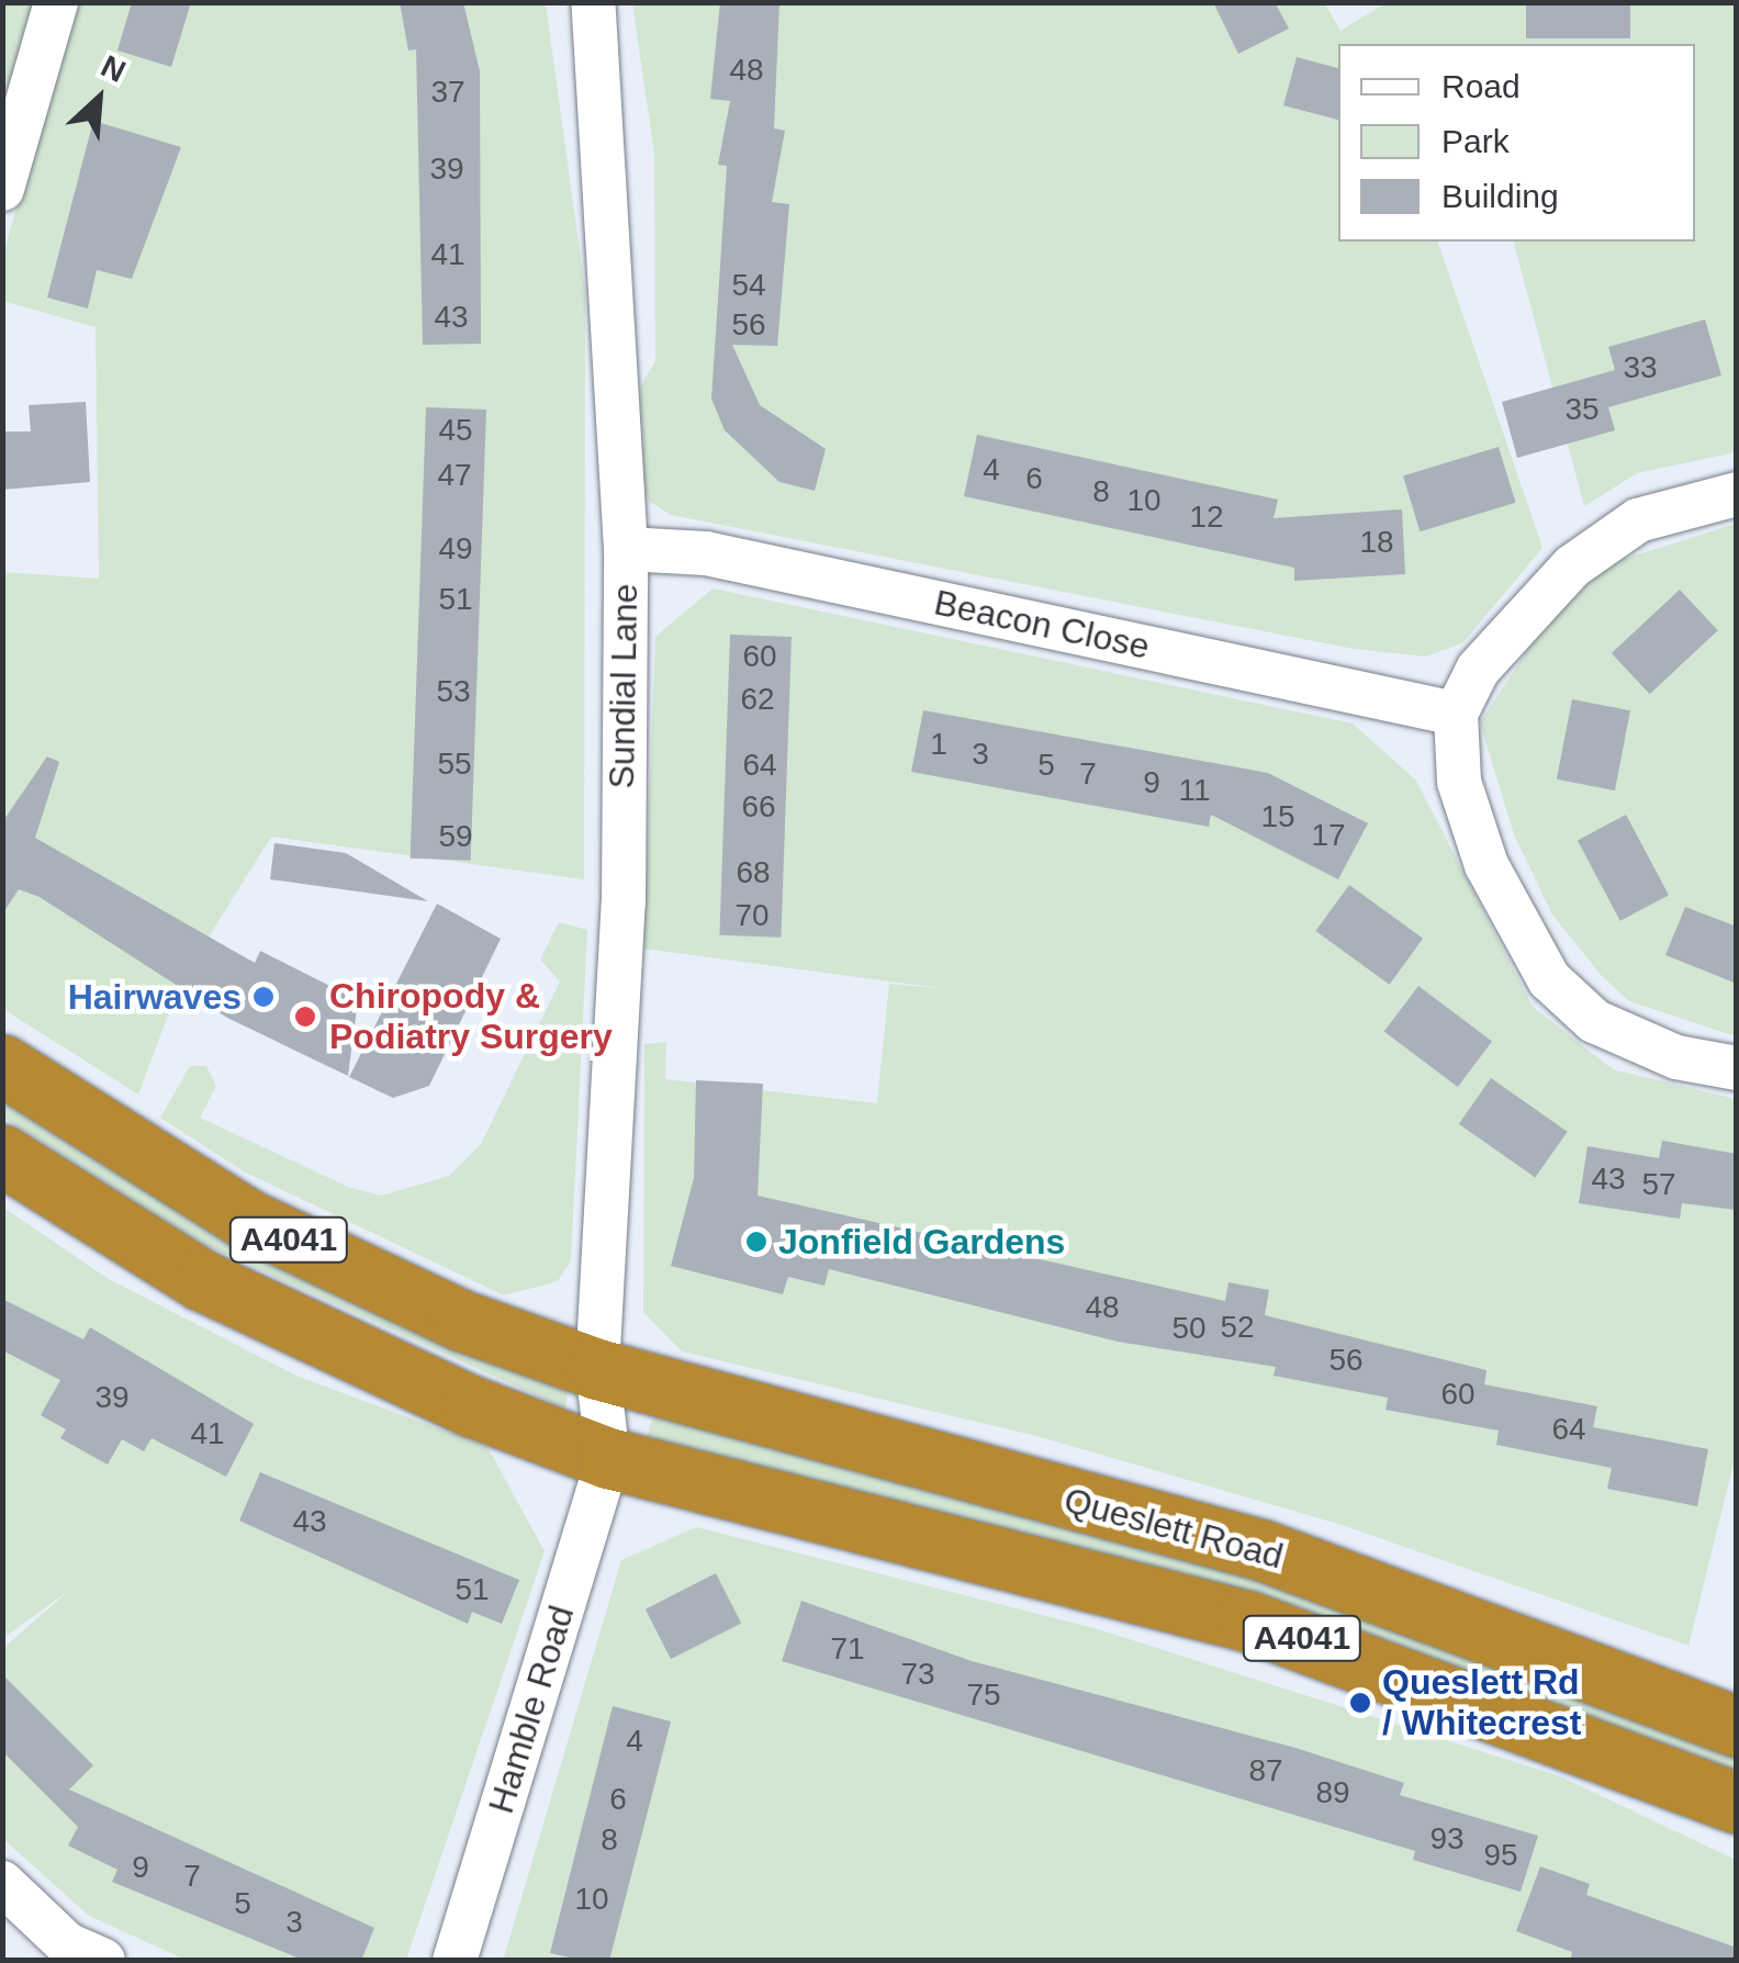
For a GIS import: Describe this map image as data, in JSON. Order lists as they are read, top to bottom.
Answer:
{
  "streets": {
    "highway": ["A4041", "Queslett Road"],
    "street": ["Beacon Close", "Sundial Lane", "Hamble Road"]
  },
  "crossings": [
    ["Beacon Close", "Sundial Lane"],
    ["Sundial Lane", "Queslett Road"],
    ["Queslett Road", "Hamble Road"]
  ],
  "places": [
    "Hairwaves",
    "Chiropody & Podiatry Surgery",
    "Jonfield Gardens",
    "Queslett Rd / Whitecrest"
  ],
  "house_numbers": [
    "48",
    "37",
    "39",
    "41",
    "54",
    "43",
    "56",
    "33",
    "35",
    "45",
    "4",
    "47",
    "6",
    "8",
    "10",
    "12",
    "18",
    "49",
    "51",
    "60",
    "53",
    "62",
    "1",
    "3",
    "55",
    "64",
    "5",
    "7",
    "9",
    "11",
    "66",
    "15",
    "17",
    "59",
    "68",
    "70",
    "43",
    "57",
    "48",
    "52",
    "50",
    "56",
    "60",
    "39",
    "64",
    "41",
    "43",
    "51",
    "71",
    "73",
    "75",
    "4",
    "87",
    "89",
    "6",
    "93",
    "8",
    "95",
    "9",
    "7",
    "10",
    "5",
    "3"
  ],
  "legend": ["Road", "Park", "Building"],
  "north": "top right"
}
